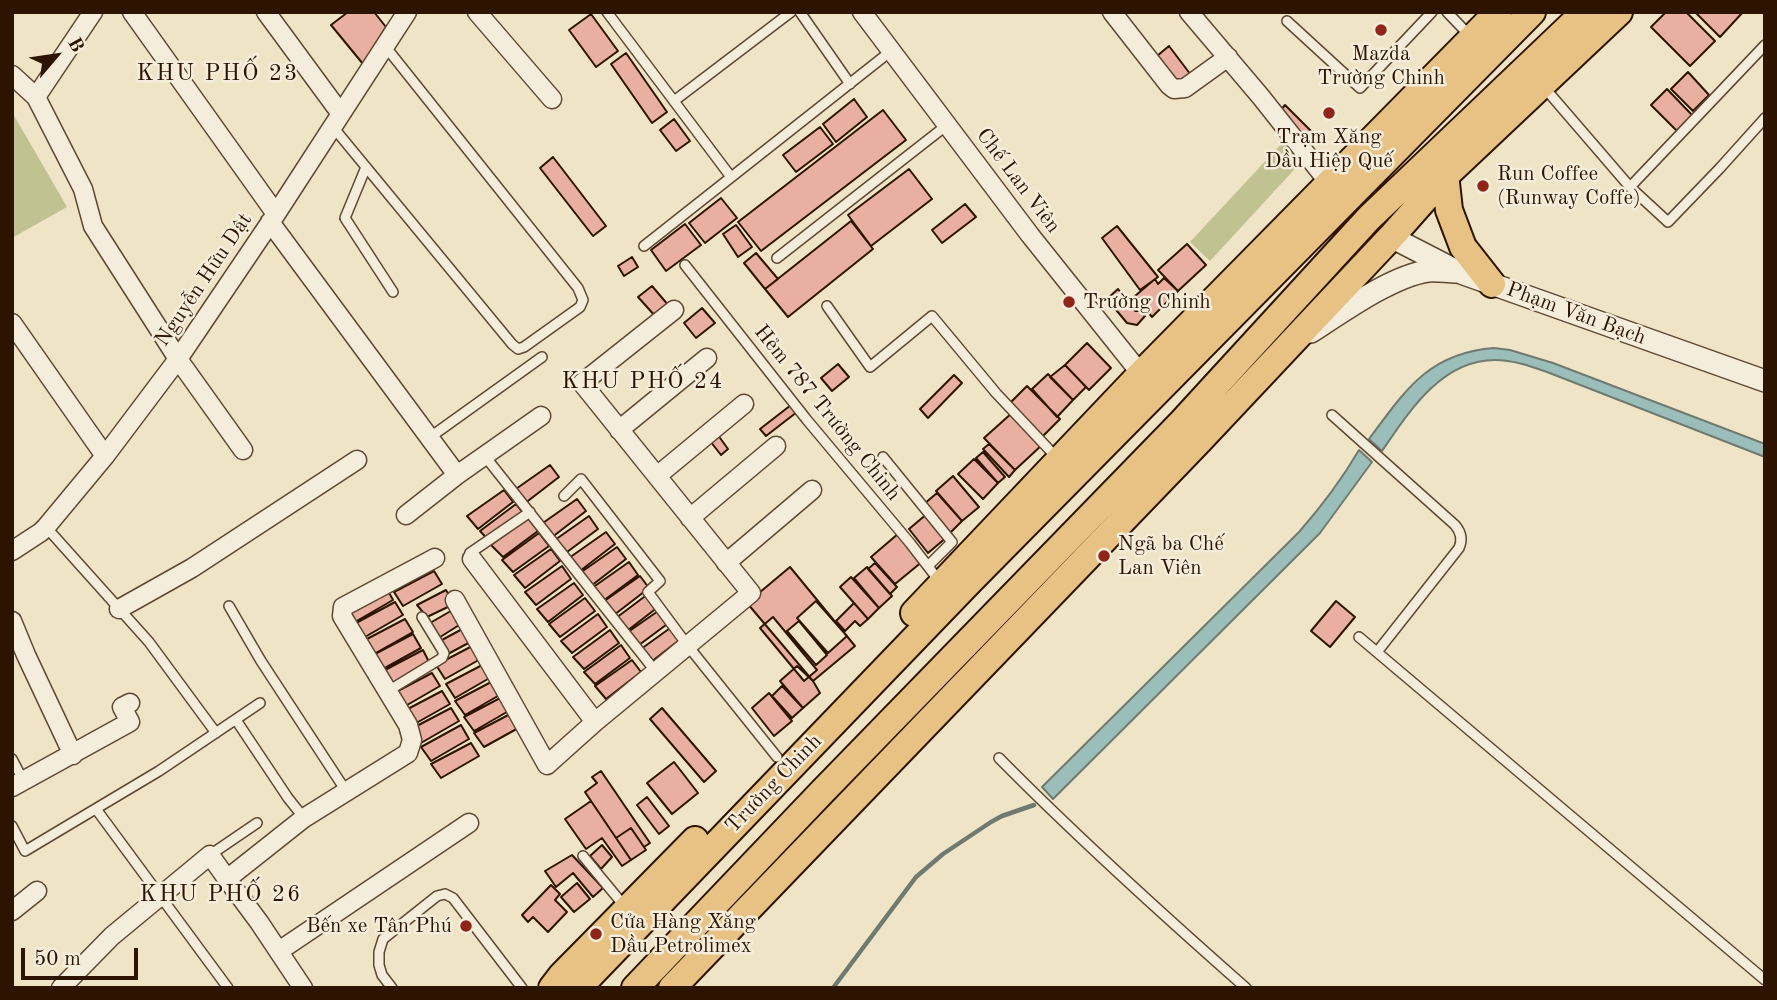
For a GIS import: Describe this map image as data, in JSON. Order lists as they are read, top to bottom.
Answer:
{
  "streets": {
    "main road": ["Trường Chinh"],
    "street": ["Chế Lan Viên", "Nguyễn Hữu Dật", "Phạm Văn Bạch"],
    "lane": ["Hẻm 787 Trường Chinh"]
  },
  "crossings": [
    ["Chế Lan Viên", "Trường Chinh"],
    ["Hẻm 787 Trường Chinh", "Trường Chinh"]
  ],
  "districts": ["KHU PHỐ 23", "KHU PHỐ 24", "KHU PHỐ 26"],
  "places": [
    "Mazda Trường Chinh",
    "Trạm Xăng Dầu Hiệp Quế",
    "Run Coffee (Runway Coffe)",
    "Trường Chinh",
    "Ngã ba Chế Lan Viên",
    "Bến xe Tân Phú",
    "Cửa Hàng Xăng Dầu Petrolimex"
  ],
  "scale_bar": "50 m",
  "north": "top right"
}
